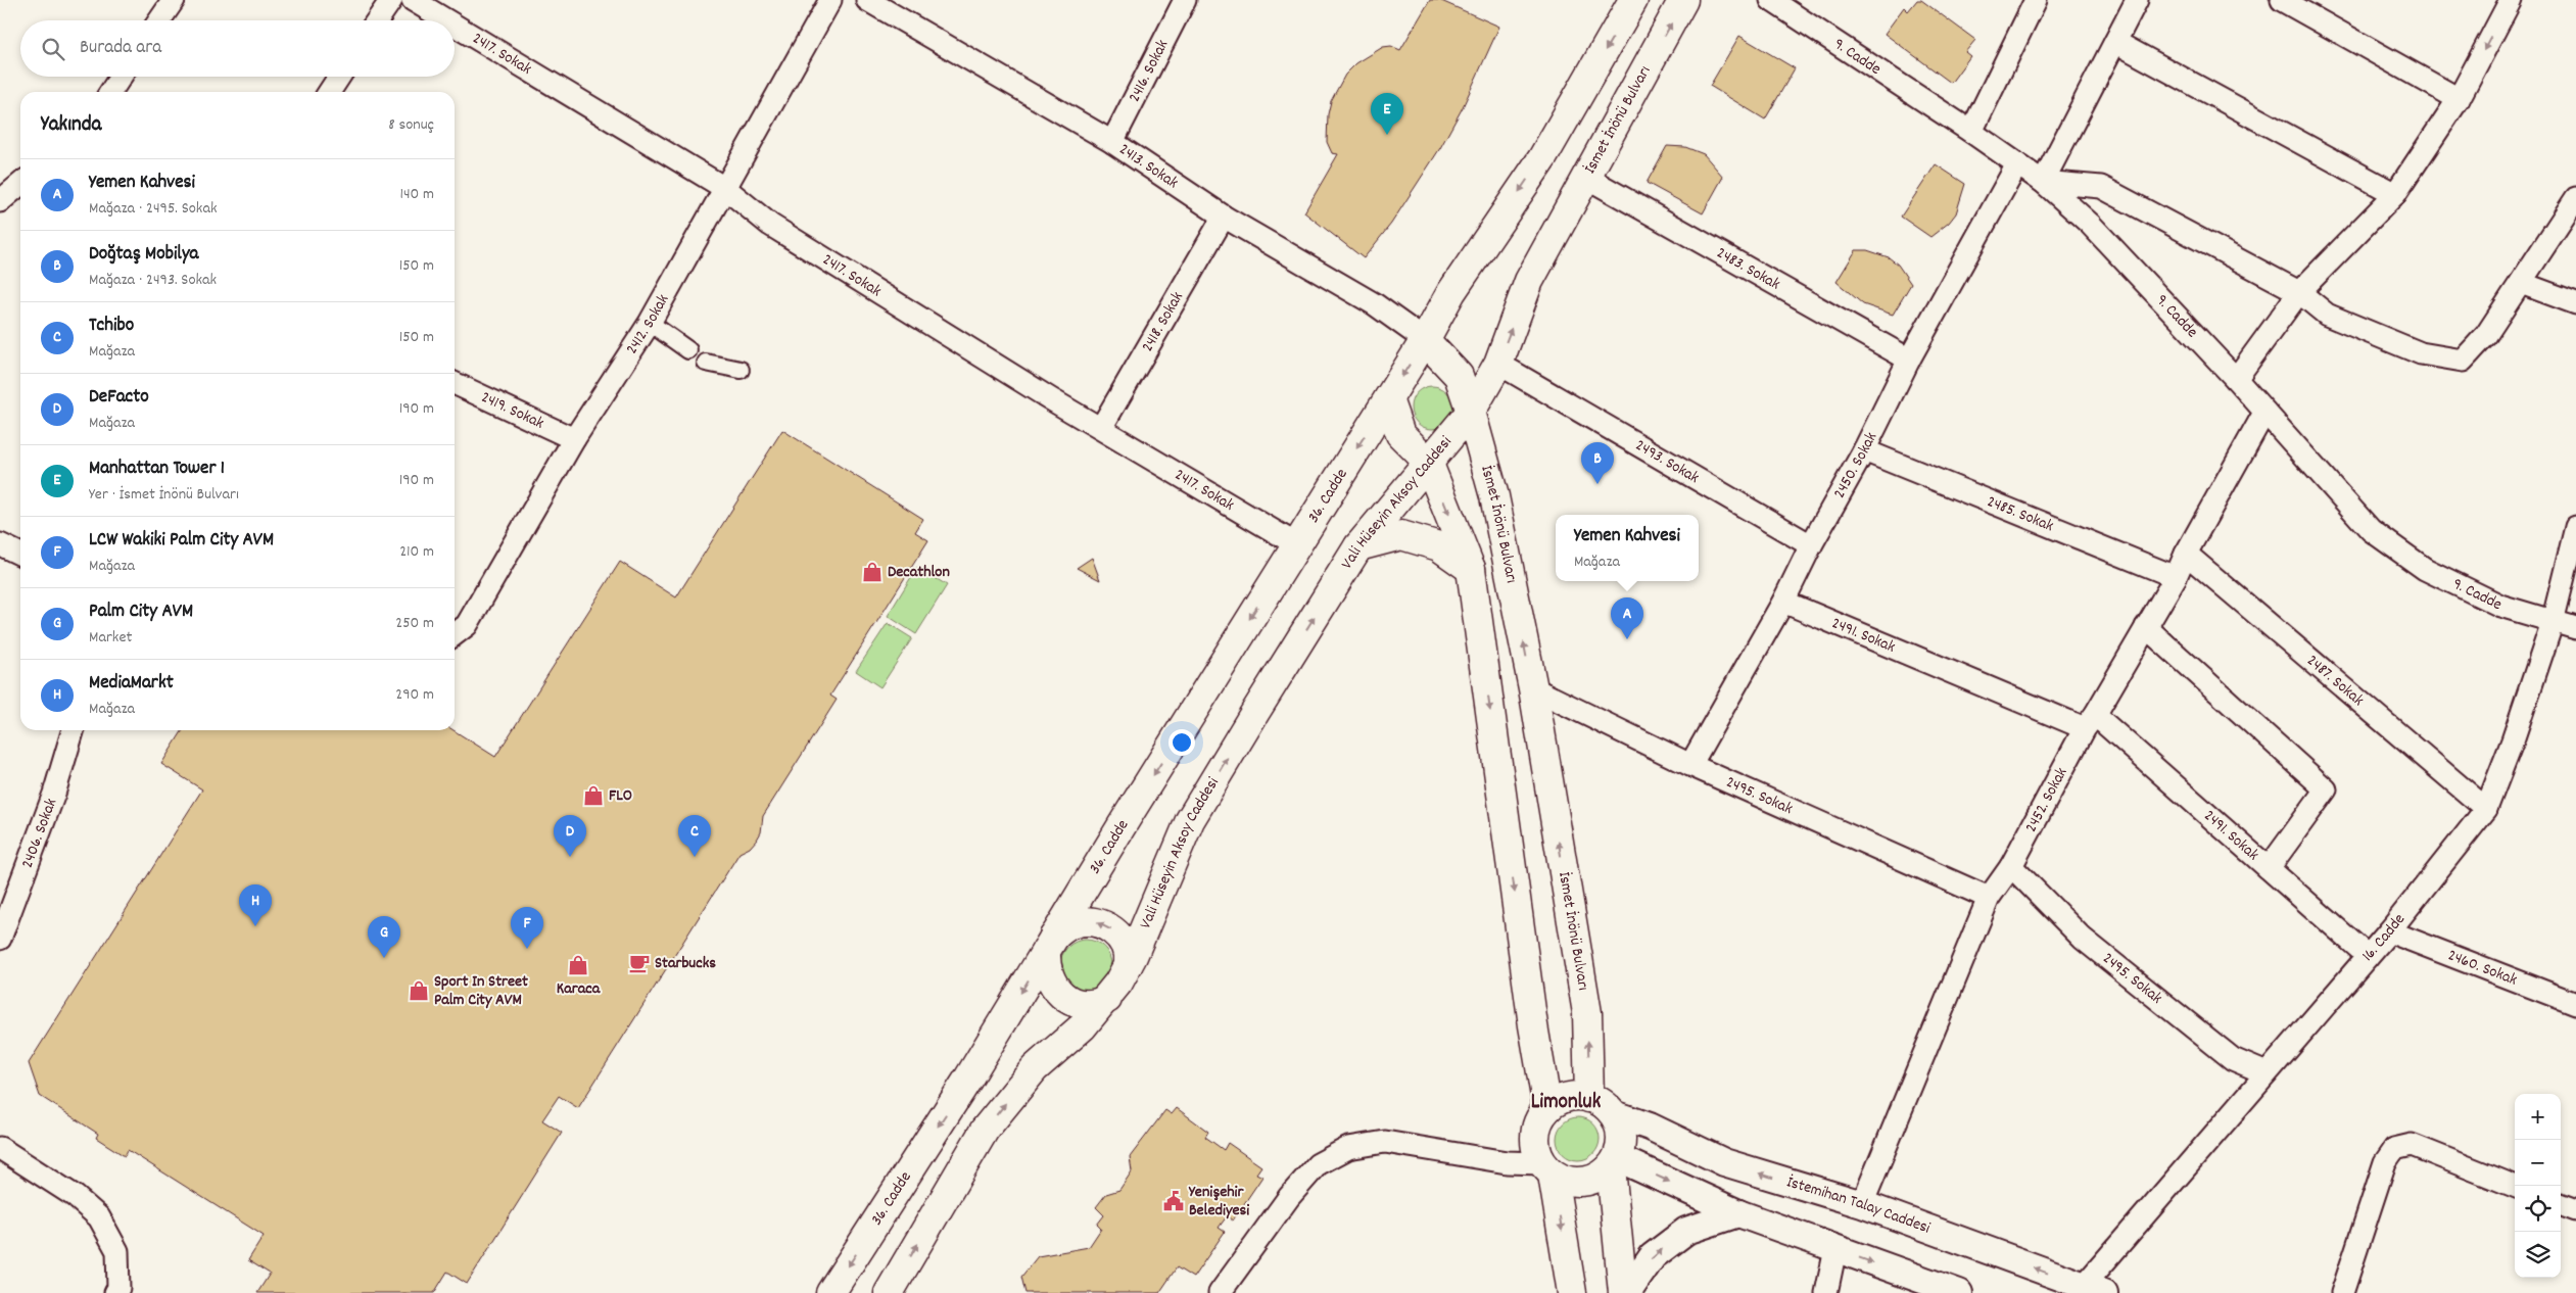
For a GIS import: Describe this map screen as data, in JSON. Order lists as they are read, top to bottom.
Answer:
{
  "streets": {
    "main road": ["İsmet İnönü Bulvarı", "36. Cadde", "Vali Hüseyin Aksoy Caddesi"],
    "street": [
      "2417. Sokak",
      "9. Cadde",
      "2416. Sokak",
      "2413. Sokak",
      "2483. Sokak",
      "2418. Sokak",
      "2412. Sokak",
      "2419. Sokak",
      "2493. Sokak",
      "2450. Sokak",
      "2485. Sokak",
      "2491. Sokak",
      "2487. Sokak",
      "2495. Sokak",
      "2452. Sokak",
      "2406. Sokak",
      "16. Cadde",
      "2460. Sokak",
      "İstemihan Talay Caddesi"
    ]
  },
  "crossings": [
    ["2417. Sokak", "2418. Sokak"],
    ["2417. Sokak", "2412. Sokak"],
    ["2417. Sokak", "36. Cadde"],
    ["9. Cadde", "2450. Sokak"],
    ["9. Cadde", "2452. Sokak"],
    ["9. Cadde", "16. Cadde"],
    ["2416. Sokak", "2413. Sokak"],
    ["İsmet İnönü Bulvarı", "2483. Sokak"],
    ["İsmet İnönü Bulvarı", "2493. Sokak"],
    ["İsmet İnönü Bulvarı", "Vali Hüseyin Aksoy Caddesi"],
    ["İsmet İnönü Bulvarı", "2495. Sokak"],
    ["İsmet İnönü Bulvarı", "İstemihan Talay Caddesi"],
    ["2413. Sokak", "2418. Sokak"],
    ["2483. Sokak", "2450. Sokak"],
    ["2412. Sokak", "2419. Sokak"],
    ["2493. Sokak", "2450. Sokak"],
    ["2450. Sokak", "2485. Sokak"],
    ["2450. Sokak", "2491. Sokak"],
    ["2450. Sokak", "2495. Sokak"],
    ["36. Cadde", "Vali Hüseyin Aksoy Caddesi"],
    ["2485. Sokak", "2452. Sokak"],
    ["2491. Sokak", "2452. Sokak"],
    ["2491. Sokak", "16. Cadde"],
    ["2487. Sokak", "2452. Sokak"],
    ["2487. Sokak", "16. Cadde"],
    ["2495. Sokak", "2452. Sokak"],
    ["2495. Sokak", "16. Cadde"],
    ["2452. Sokak", "İstemihan Talay Caddesi"],
    ["16. Cadde", "2460. Sokak"],
    ["16. Cadde", "İstemihan Talay Caddesi"]
  ],
  "one_way": ["36. Cadde", "Vali Hüseyin Aksoy Caddesi"],
  "districts": ["Limonluk"],
  "places": {
    "shop": [
      "Decathlon",
      "FLO",
      "Karaca",
      "Sport In Street Palm City AVM"
    ],
    "cafe": ["Starbucks"],
    "public building": ["Yenişehir Belediyesi"]
  },
  "page": {
    "search": "Burada ara",
    "heading": ["Yakında", "8 sonuç"],
    "pins": [
      "E",
      "B",
      "A",
      "C",
      "D",
      "H",
      "F",
      "G"
    ],
    "list": [
      {
        "mark": "A",
        "name": "Yemen Kahvesi",
        "note": "Mağaza · 2495. Sokak",
        "value": "140 m"
      },
      {
        "mark": "B",
        "name": "Doğtaş Mobilya",
        "note": "Mağaza · 2493. Sokak",
        "value": "150 m"
      },
      {
        "mark": "C",
        "name": "Tchibo",
        "note": "Mağaza",
        "value": "150 m"
      },
      {
        "mark": "D",
        "name": "DeFacto",
        "note": "Mağaza",
        "value": "190 m"
      },
      {
        "mark": "E",
        "name": "Manhattan Tower 1",
        "note": "Yer · İsmet İnönü Bulvarı",
        "value": "190 m"
      },
      {
        "mark": "F",
        "name": "LCW Wakiki Palm City AVM",
        "note": "Mağaza",
        "value": "210 m"
      },
      {
        "mark": "G",
        "name": "Palm City AVM",
        "note": "Market",
        "value": "250 m"
      },
      {
        "mark": "H",
        "name": "MediaMarkt",
        "note": "Mağaza",
        "value": "290 m"
      }
    ],
    "popup": ["Yemen Kahvesi", "Mağaza"],
    "map_buttons": ["+", "−"]
  }
}
